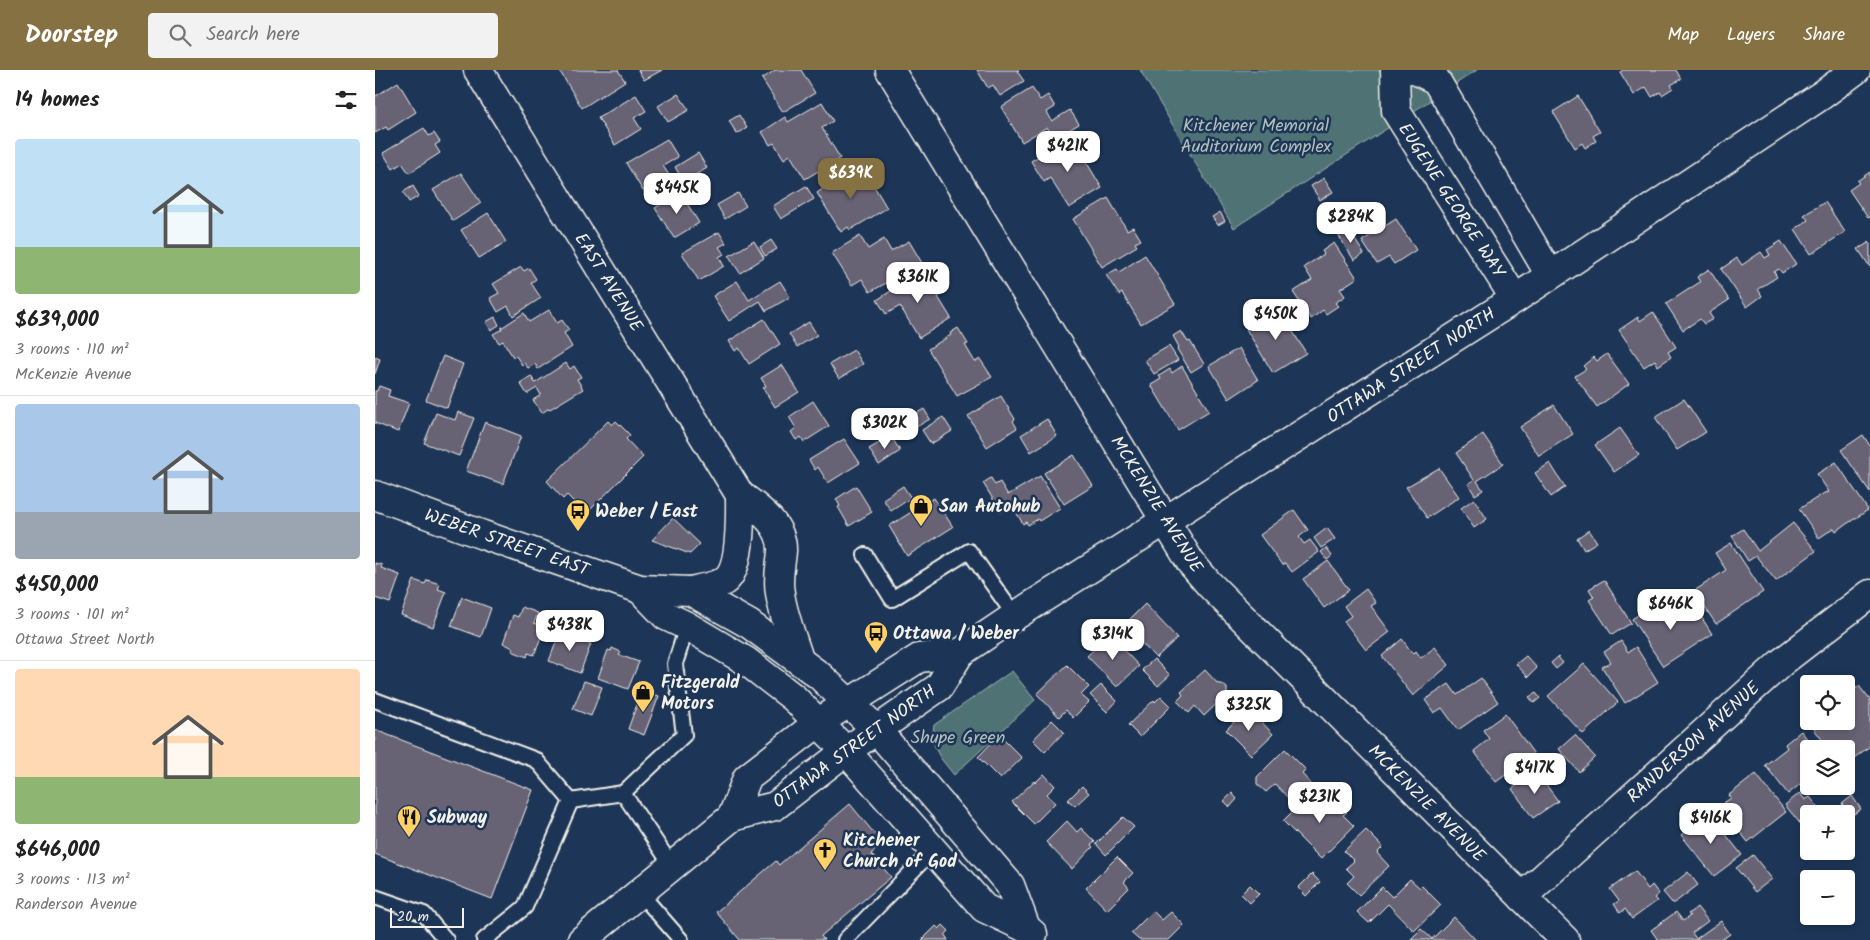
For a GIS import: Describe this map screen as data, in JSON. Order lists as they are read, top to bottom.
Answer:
{
  "streets": {
    "main road": [
      "EUGENE GEORGE WAY",
      "EAST AVENUE",
      "OTTAWA STREET NORTH",
      "MCKENZIE AVENUE",
      "WEBER STREET EAST",
      "RANDERSON AVENUE"
    ]
  },
  "crossings": [
    ["EUGENE GEORGE WAY", "OTTAWA STREET NORTH"],
    ["EAST AVENUE", "WEBER STREET EAST"],
    ["OTTAWA STREET NORTH", "MCKENZIE AVENUE"],
    ["OTTAWA STREET NORTH", "WEBER STREET EAST"],
    ["MCKENZIE AVENUE", "RANDERSON AVENUE"]
  ],
  "parks": ["Kitchener Memorial Auditorium Complex", "Shupe Green"],
  "places": {
    "shop": ["San Autohub", "Fitzgerald Motors"],
    "bus stop": ["Weber / East", "Ottawa / Weber"],
    "restaurant": ["Subway"],
    "church": ["Kitchener Church of God"]
  },
  "scale_bar": "20 m",
  "page": {
    "header": "Doorstep",
    "search": "Search here",
    "nav": ["Map", "Layers", "Share"],
    "heading": "14 homes",
    "list": [
      {
        "name": "$639,000",
        "note": "3 rooms · 110 m² · McKenzie Avenue"
      },
      {
        "name": "$450,000",
        "note": "3 rooms · 101 m² · Ottawa Street North"
      },
      {
        "name": "$646,000",
        "note": "3 rooms · 113 m² · Randerson Avenue"
      }
    ],
    "price": [
      "$421K",
      "$639K",
      "$445K",
      "$284K",
      "$361K",
      "$450K",
      "$302K",
      "$646K",
      "$438K",
      "$314K",
      "$325K",
      "$417K",
      "$231K",
      "$416K"
    ],
    "map_buttons": ["+", "−"],
    "scale": "20 m"
  }
}
